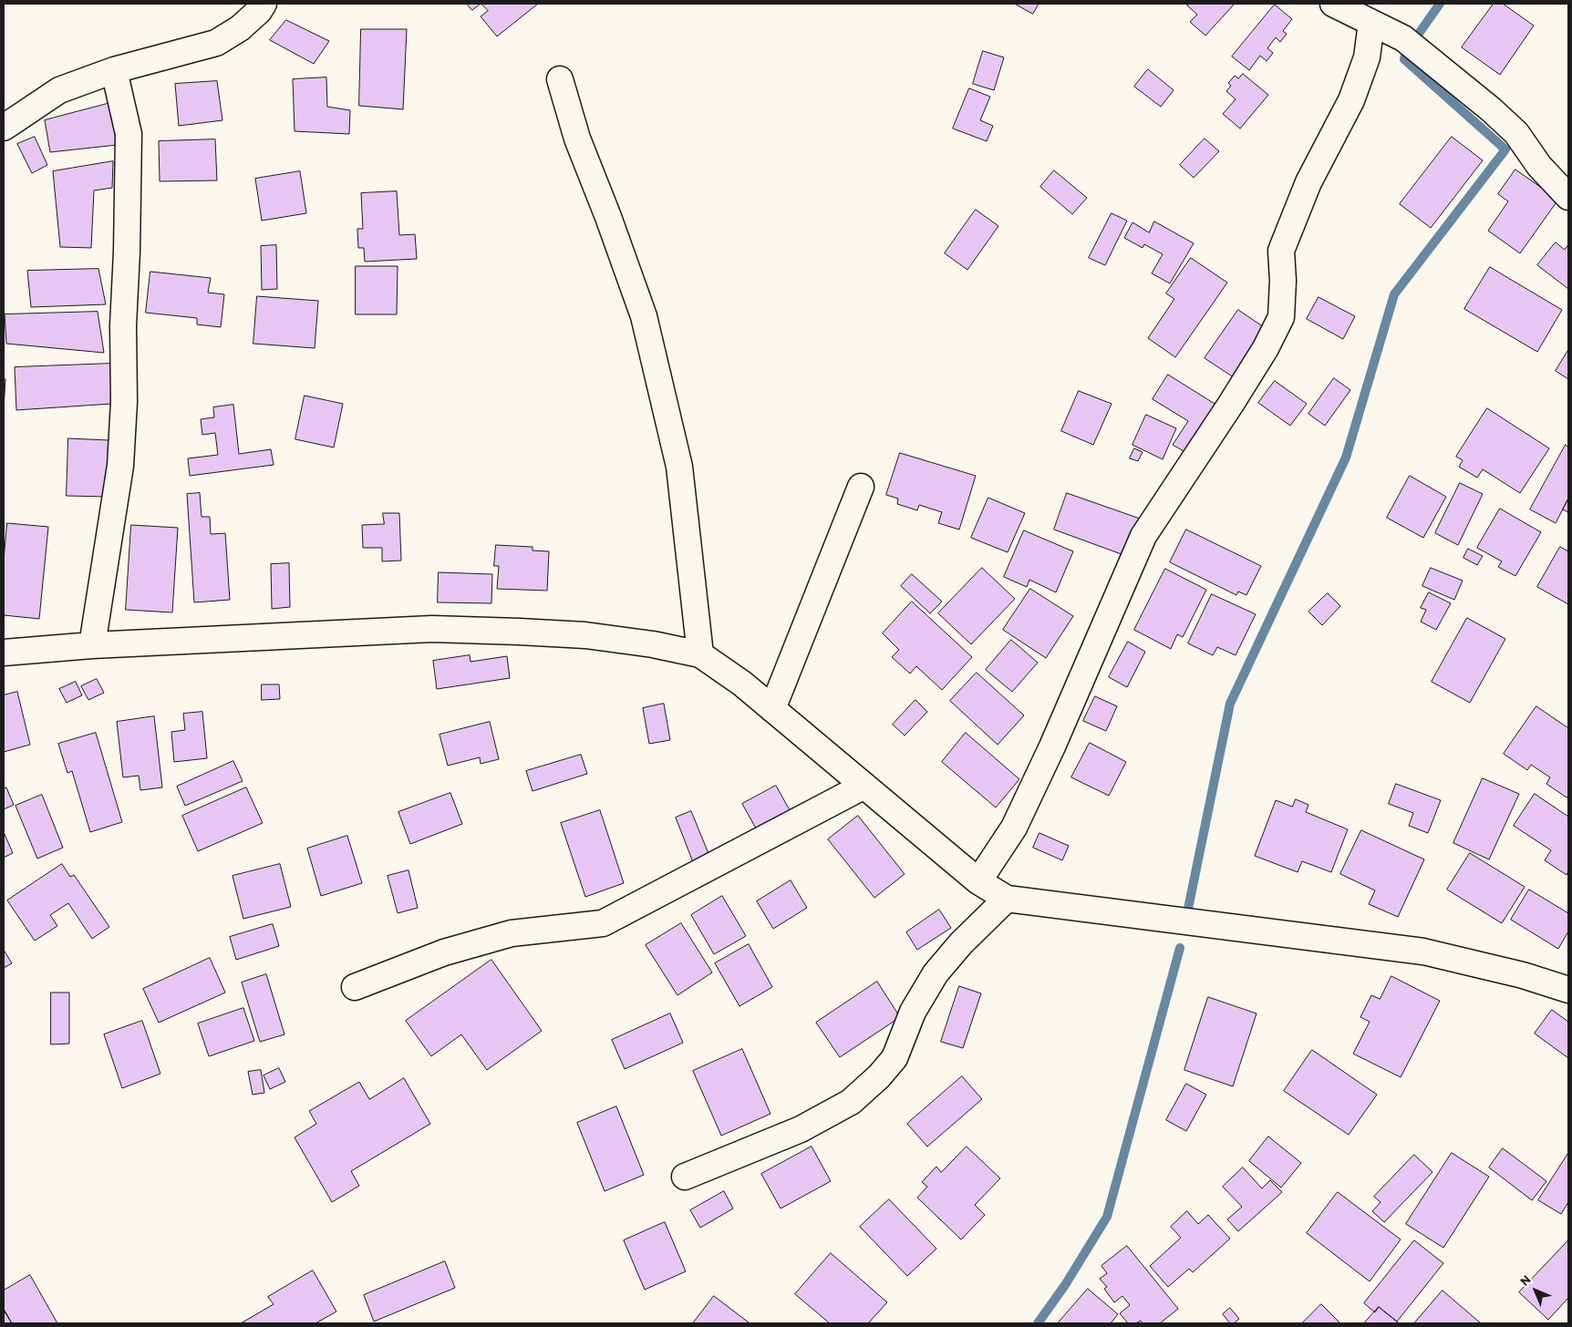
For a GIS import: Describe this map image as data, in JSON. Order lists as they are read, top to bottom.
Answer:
{
  "north": "top left"
}
